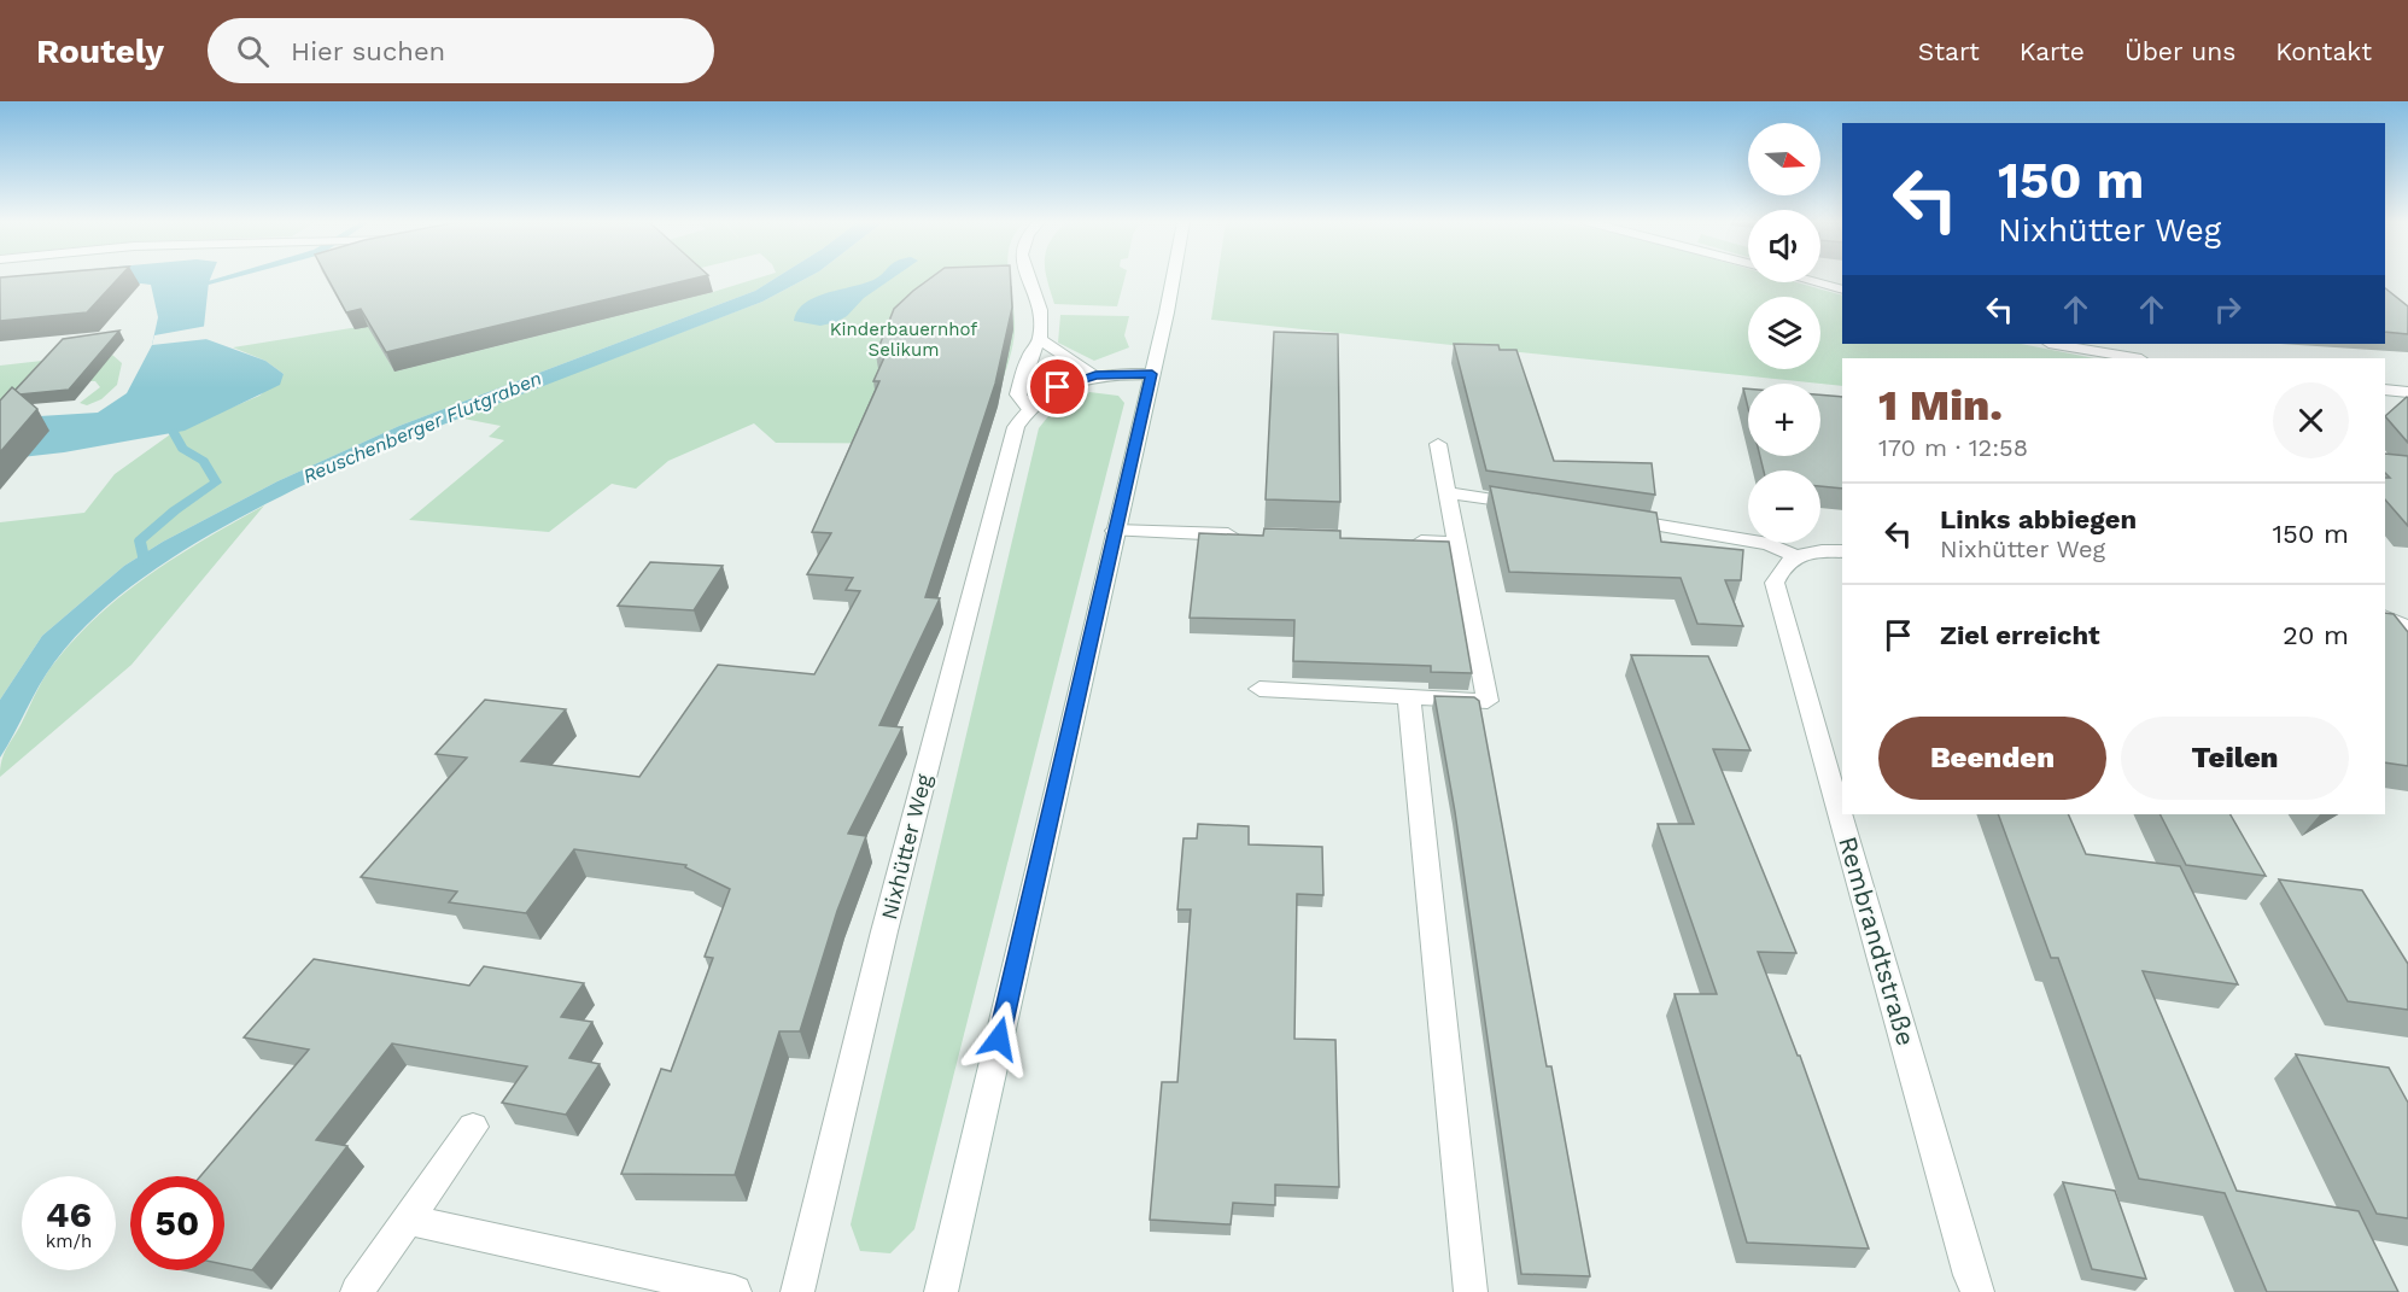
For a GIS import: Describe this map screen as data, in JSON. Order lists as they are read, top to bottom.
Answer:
{
  "streets": {
    "street": ["Nixhütter Weg", "Rembrandtstraße"]
  },
  "water": ["Reuschenberger Flutgraben"],
  "parks": ["Kinderbauernhof Selikum"],
  "north": "right",
  "page": {
    "header": "Routely",
    "search": "Hier suchen",
    "nav": [
      "Start",
      "Karte",
      "Über uns",
      "Kontakt"
    ],
    "map_buttons": ["+", "−"],
    "turn": ["150 m", "Nixhütter Weg"],
    "heading": ["1 Min.", "170 m · 12:58"],
    "list": [
      {
        "name": "Links abbiegen",
        "note": "Nixhütter Weg",
        "value": "150 m"
      },
      {
        "name": "Ziel erreicht",
        "value": "20 m"
      }
    ],
    "buttons": ["Beenden", "Teilen"],
    "speed": "46 km/h",
    "limit": "50"
  }
}
